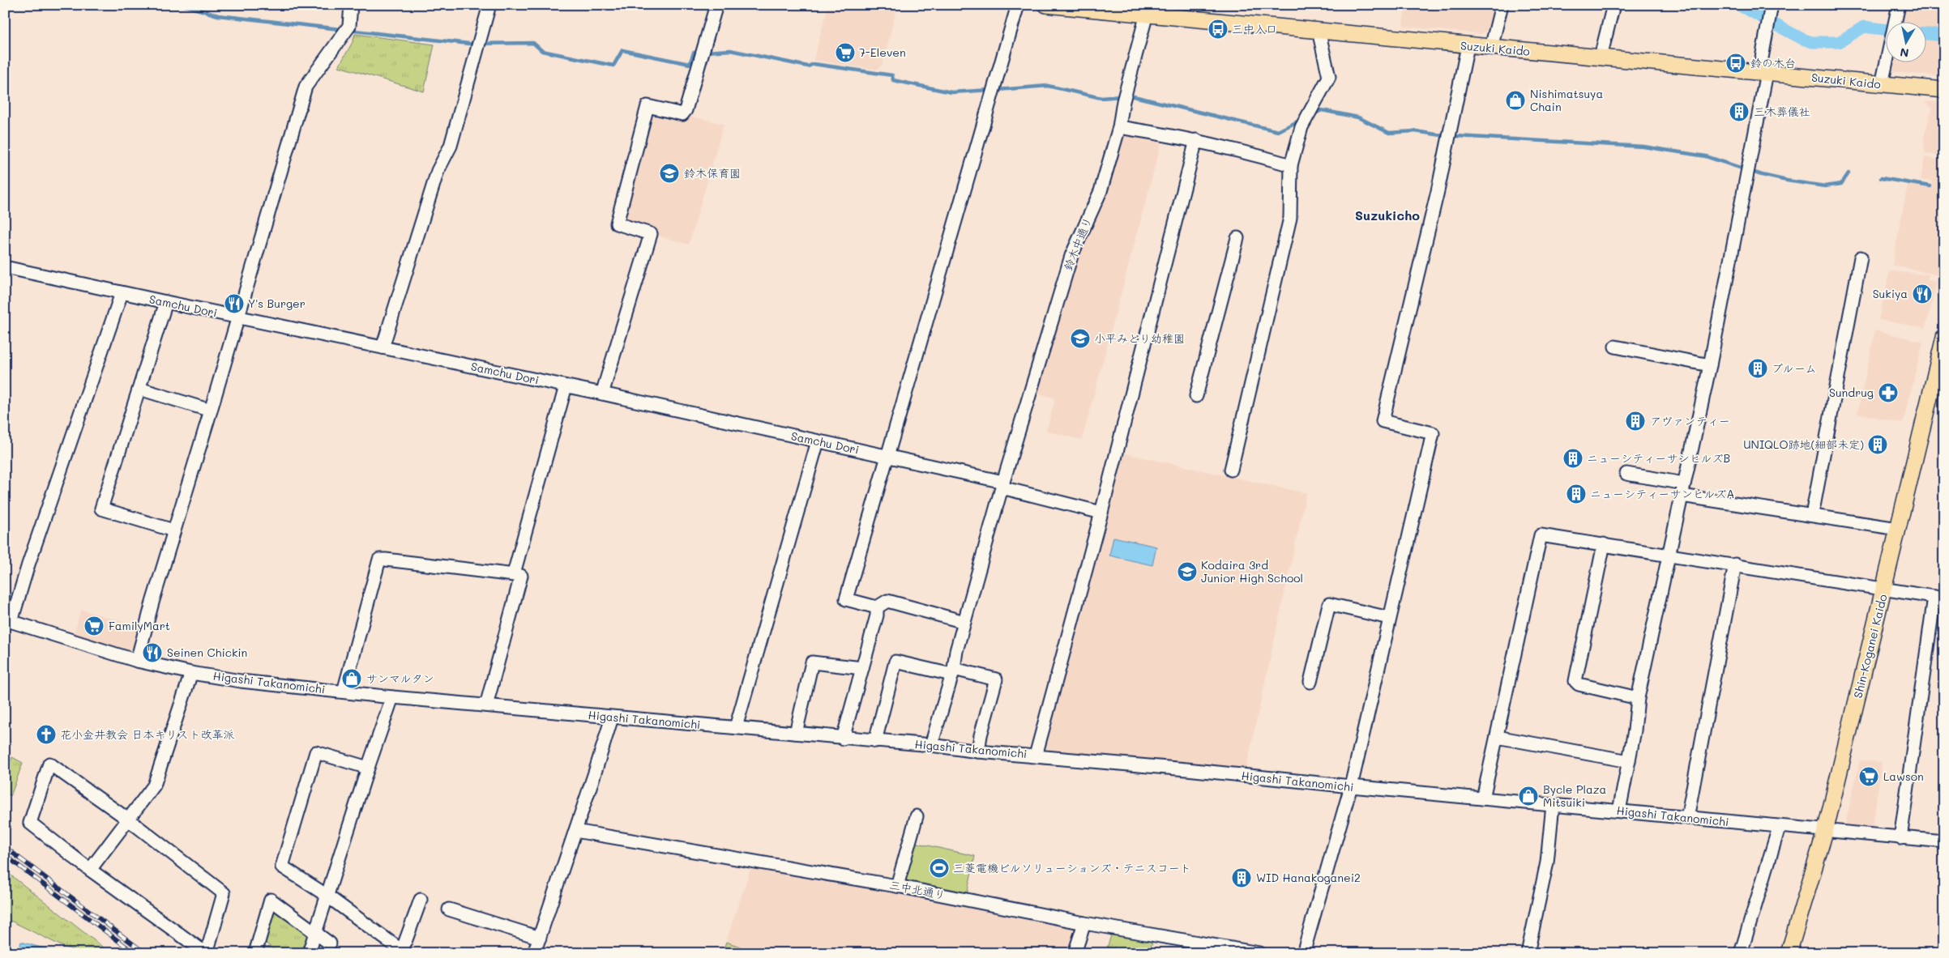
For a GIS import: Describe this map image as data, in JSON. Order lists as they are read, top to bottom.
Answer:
{
  "streets": {
    "main road": ["Suzuki Kaido", "Shin-Koganei Kaido"],
    "street": [
      "鈴木中通り",
      "Samchu Dori",
      "Higashi Takanomichi",
      "三中北通り"
    ]
  },
  "crossings": [
    ["Suzuki Kaido", "鈴木中通り"],
    ["鈴木中通り", "Samchu Dori"],
    ["鈴木中通り", "Higashi Takanomichi"],
    ["Shin-Koganei Kaido", "Higashi Takanomichi"]
  ],
  "districts": ["Suzukicho"],
  "places": {
    "bus stop": ["三中入口", "鈴の木台"],
    "supermarket": ["7-Eleven", "FamilyMart", "Lawson"],
    "shop": ["Nishimatsuya Chain", "サンマルタン", "Bycle Plaza Mitsuiki"],
    "building": [
      "三木葬儀社",
      "ブルーム",
      "アヴァンティー",
      "UNIQLO跡地(細部未定)",
      "ニューシティーサンヒルズB",
      "ニューシティーサンヒルズA",
      "WID Hanakoganei2"
    ],
    "school or university": ["鈴木保育園", "小平みどり幼稚園", "Kodaira 3rd Junior High School"],
    "restaurant": ["Sukiya", "Y's Burger", "Seinen Chickin"],
    "pharmacy": ["Sundrug"],
    "church": ["花小金井教会 日本キリスト改革派"],
    "sports": ["三菱電機ビルソリューションズ・テニスコート"]
  },
  "north": "bottom"
}
